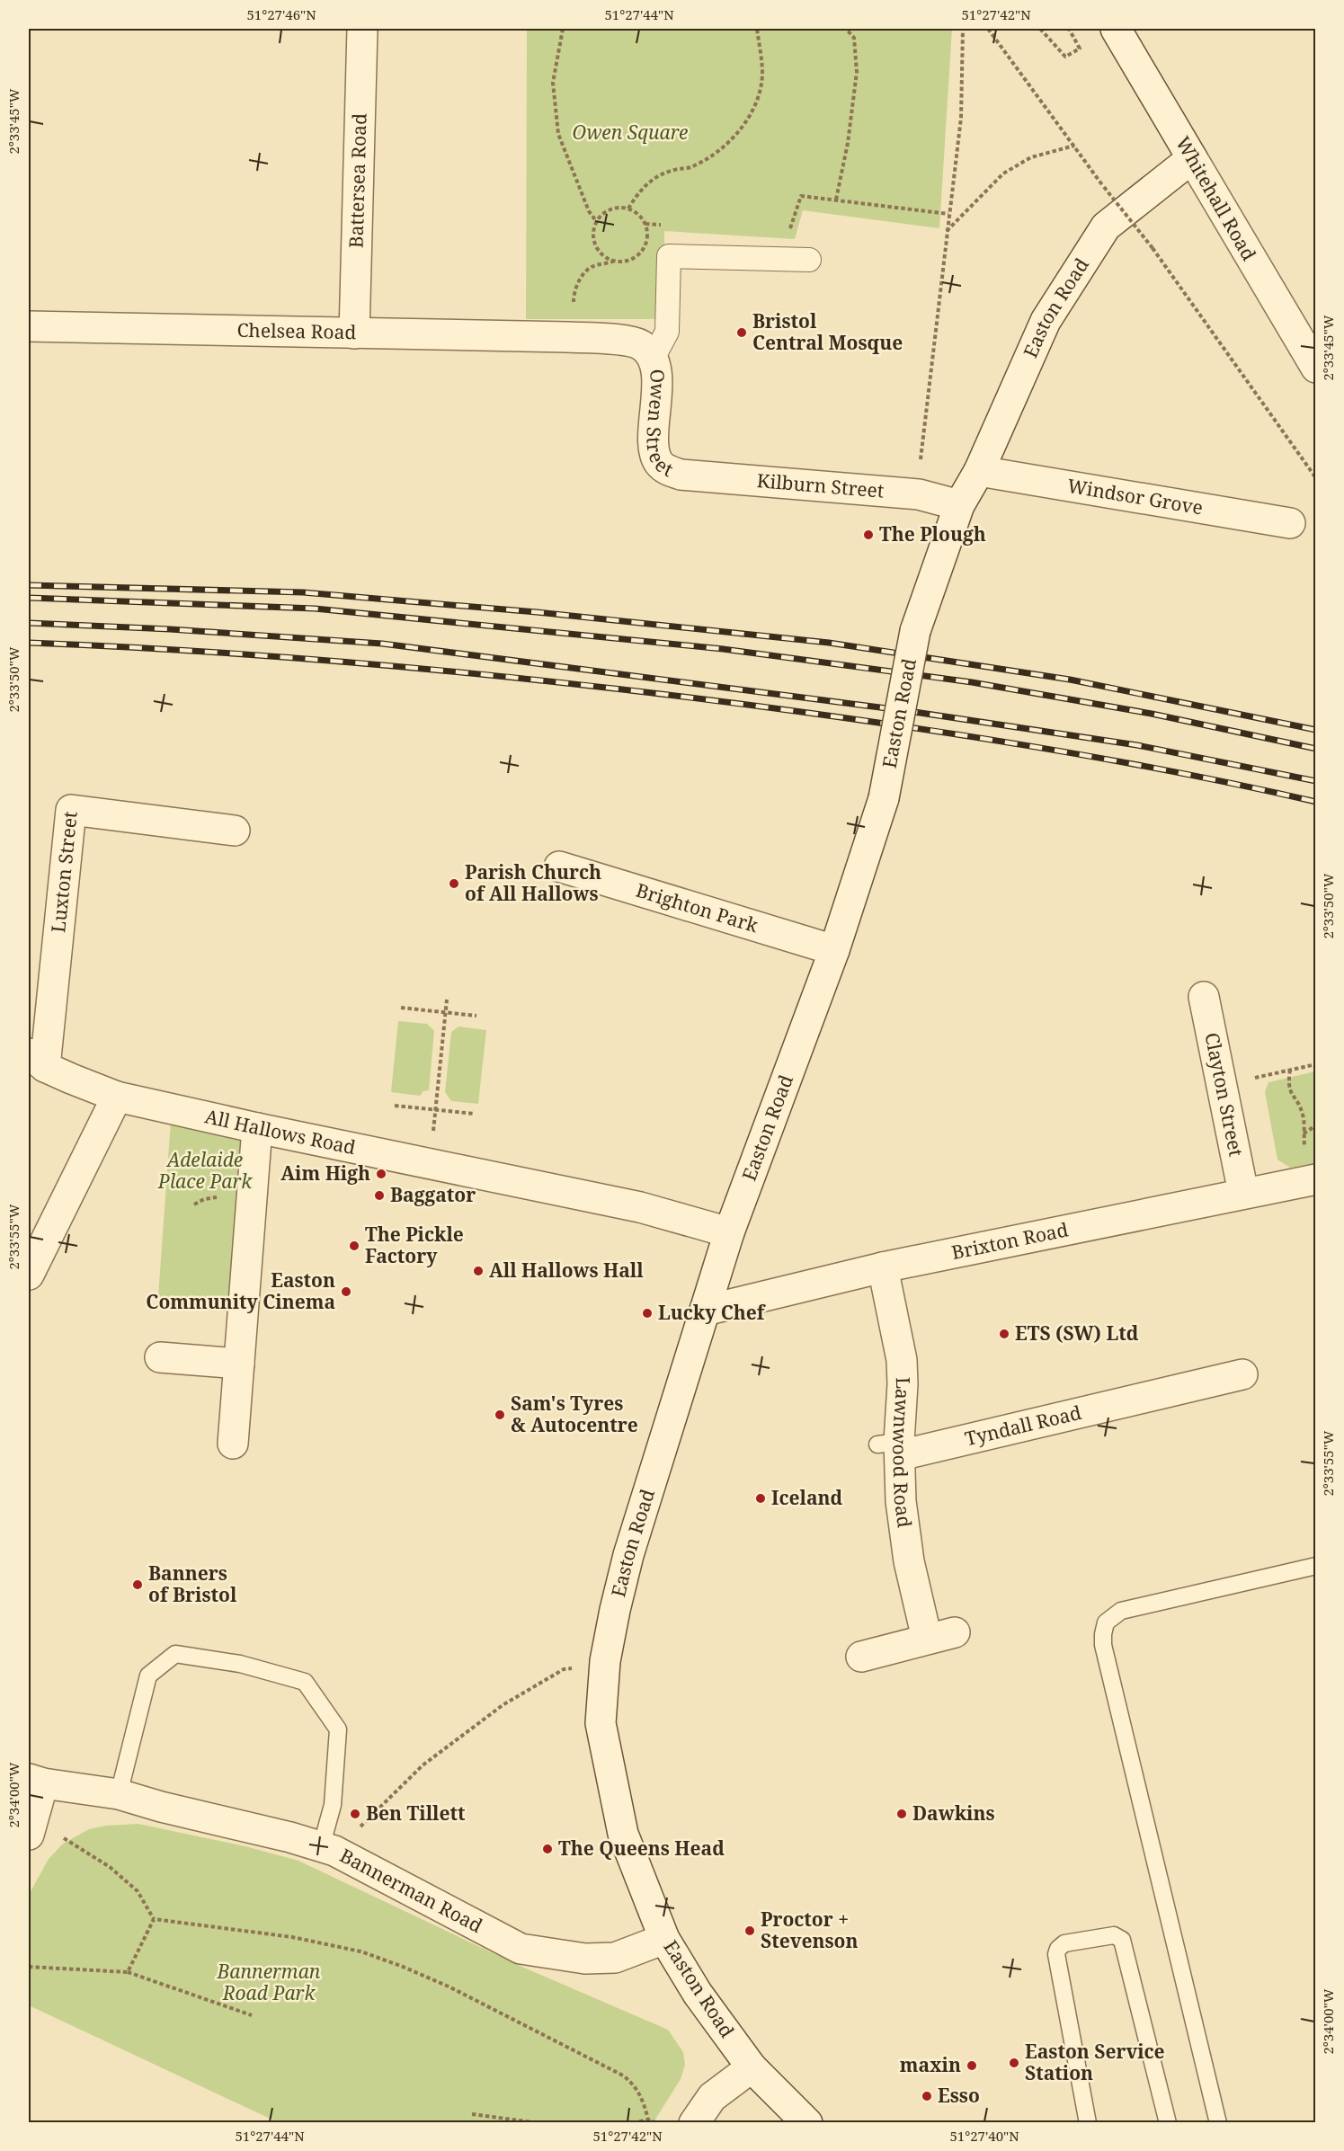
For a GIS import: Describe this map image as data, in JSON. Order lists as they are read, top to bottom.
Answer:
{
  "streets": {
    "street": [
      "Battersea Road",
      "Whitehall Road",
      "Easton Road",
      "Chelsea Road",
      "Owen Street",
      "Kilburn Street",
      "Windsor Grove",
      "Luxton Street",
      "Brighton Park",
      "Clayton Street",
      "All Hallows Road",
      "Brixton Road",
      "Tyndall Road",
      "Lawnwood Road",
      "Bannerman Road"
    ]
  },
  "crossings": [
    ["Battersea Road", "Chelsea Road"],
    ["Whitehall Road", "Easton Road"],
    ["Easton Road", "Kilburn Street"],
    ["Easton Road", "Windsor Grove"],
    ["Easton Road", "Brighton Park"],
    ["Easton Road", "All Hallows Road"],
    ["Easton Road", "Brixton Road"],
    ["Easton Road", "Bannerman Road"],
    ["Chelsea Road", "Owen Street"],
    ["Owen Street", "Kilburn Street"],
    ["Luxton Street", "All Hallows Road"],
    ["Clayton Street", "Brixton Road"],
    ["Brixton Road", "Lawnwood Road"],
    ["Tyndall Road", "Lawnwood Road"]
  ],
  "parks": ["Owen Square", "Adelaide Place Park", "Bannerman Road Park"],
  "places": [
    "Bristol Central Mosque",
    "The Plough",
    "Parish Church of All Hallows",
    "Aim High",
    "Baggator",
    "The Pickle Factory",
    "All Hallows Hall",
    "Easton Community Cinema",
    "Lucky Chef",
    "ETS (SW) Ltd",
    "Sam's Tyres & Autocentre",
    "Iceland",
    "Banners of Bristol",
    "Ben Tillett",
    "Dawkins",
    "The Queens Head",
    "Proctor + Stevenson",
    "Easton Service Station",
    "maxin",
    "Esso"
  ],
  "coordinates": [
    "51°27'46\"N",
    "51°27'44\"N",
    "51°27'42\"N",
    "2°33'45\"W",
    "2°33'50\"W",
    "2°33'55\"W",
    "2°34'00\"W",
    "51°27'40\"N"
  ]
}
